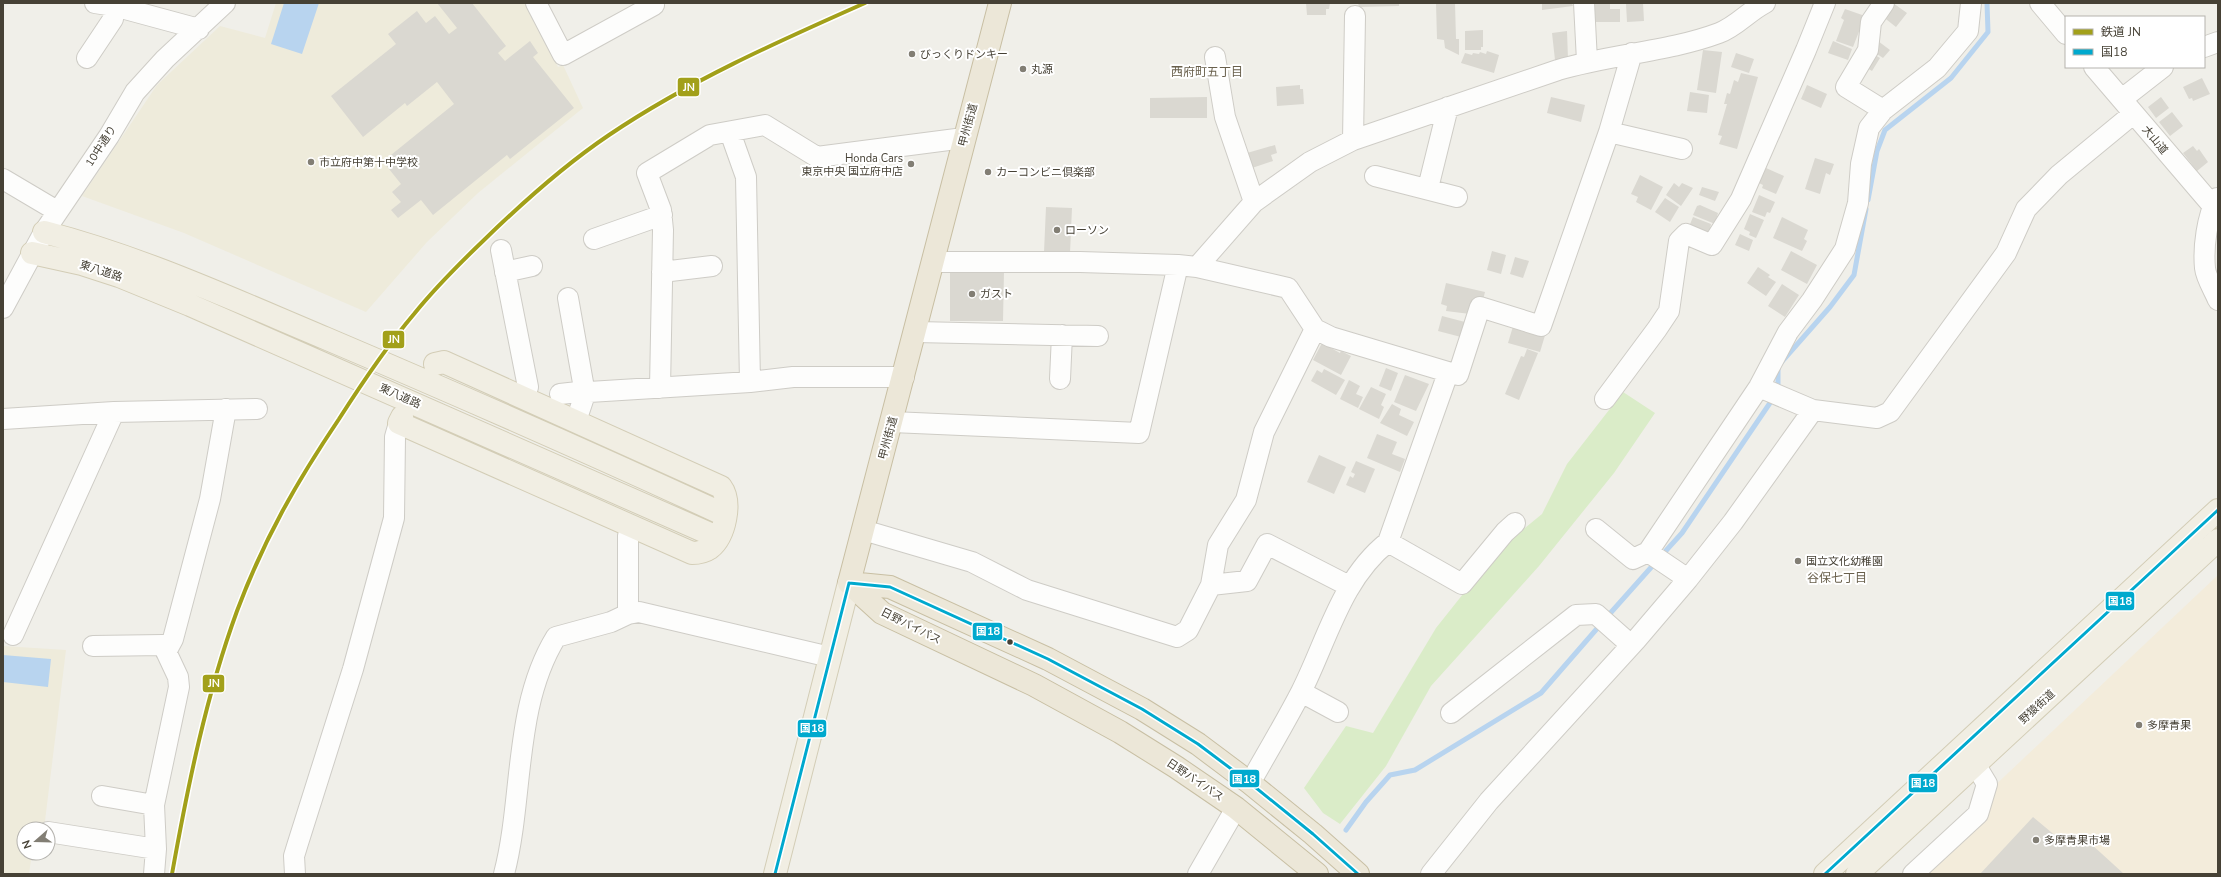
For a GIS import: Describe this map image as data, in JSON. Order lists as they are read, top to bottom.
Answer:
{
  "streets": {
    "highway": ["甲州街道", "日野バイパス"],
    "main road": ["東八道路", "野猿街道"],
    "street": ["大山道", "10中通り"]
  },
  "crossings": [
    ["甲州街道", "日野バイパス"],
    ["10中通り", "東八道路"]
  ],
  "districts": ["西府町五丁目", "谷保七丁目"],
  "places": [
    "びっくりドンキー",
    "丸源",
    "市立府中第十中学校",
    "Honda Cars 東京中央 国立府中店",
    "カーコンビニ倶楽部",
    "ローソン",
    "ガスト",
    "国立文化幼稚園",
    "多摩青果",
    "多摩青果市場"
  ],
  "lines": ["rail line JN", "transit line 国18"],
  "legend": ["鉄道 JN", "国18"],
  "north": "left"
}
